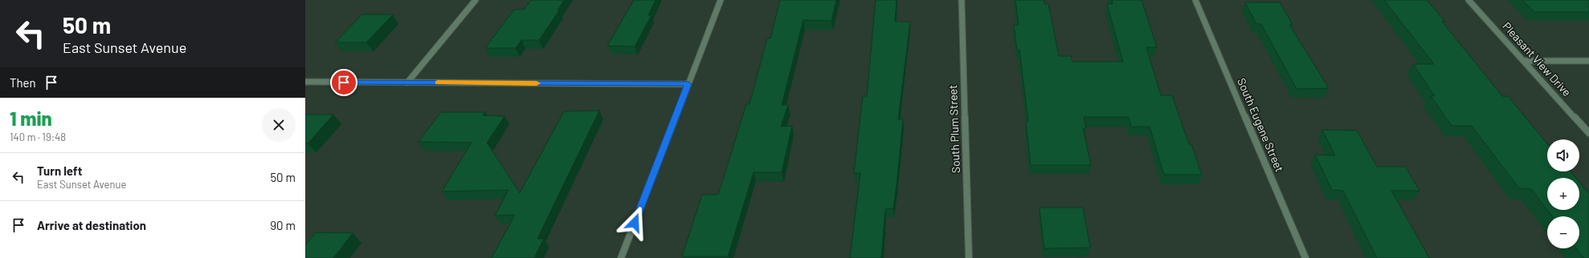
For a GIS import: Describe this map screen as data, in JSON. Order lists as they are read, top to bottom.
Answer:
{
  "streets": {
    "street": ["Pleasant View Drive", "South Eugene Street", "South Plum Street"]
  },
  "page": {
    "turn": ["50 m", "East Sunset Avenue"],
    "then": "Then",
    "heading": ["1 min", "140 m · 19:48"],
    "map_buttons": ["+", "−"],
    "list": [
      {
        "name": "Turn left",
        "note": "East Sunset Avenue",
        "value": "50 m"
      },
      {
        "name": "Arrive at destination",
        "value": "90 m"
      }
    ]
  }
}
